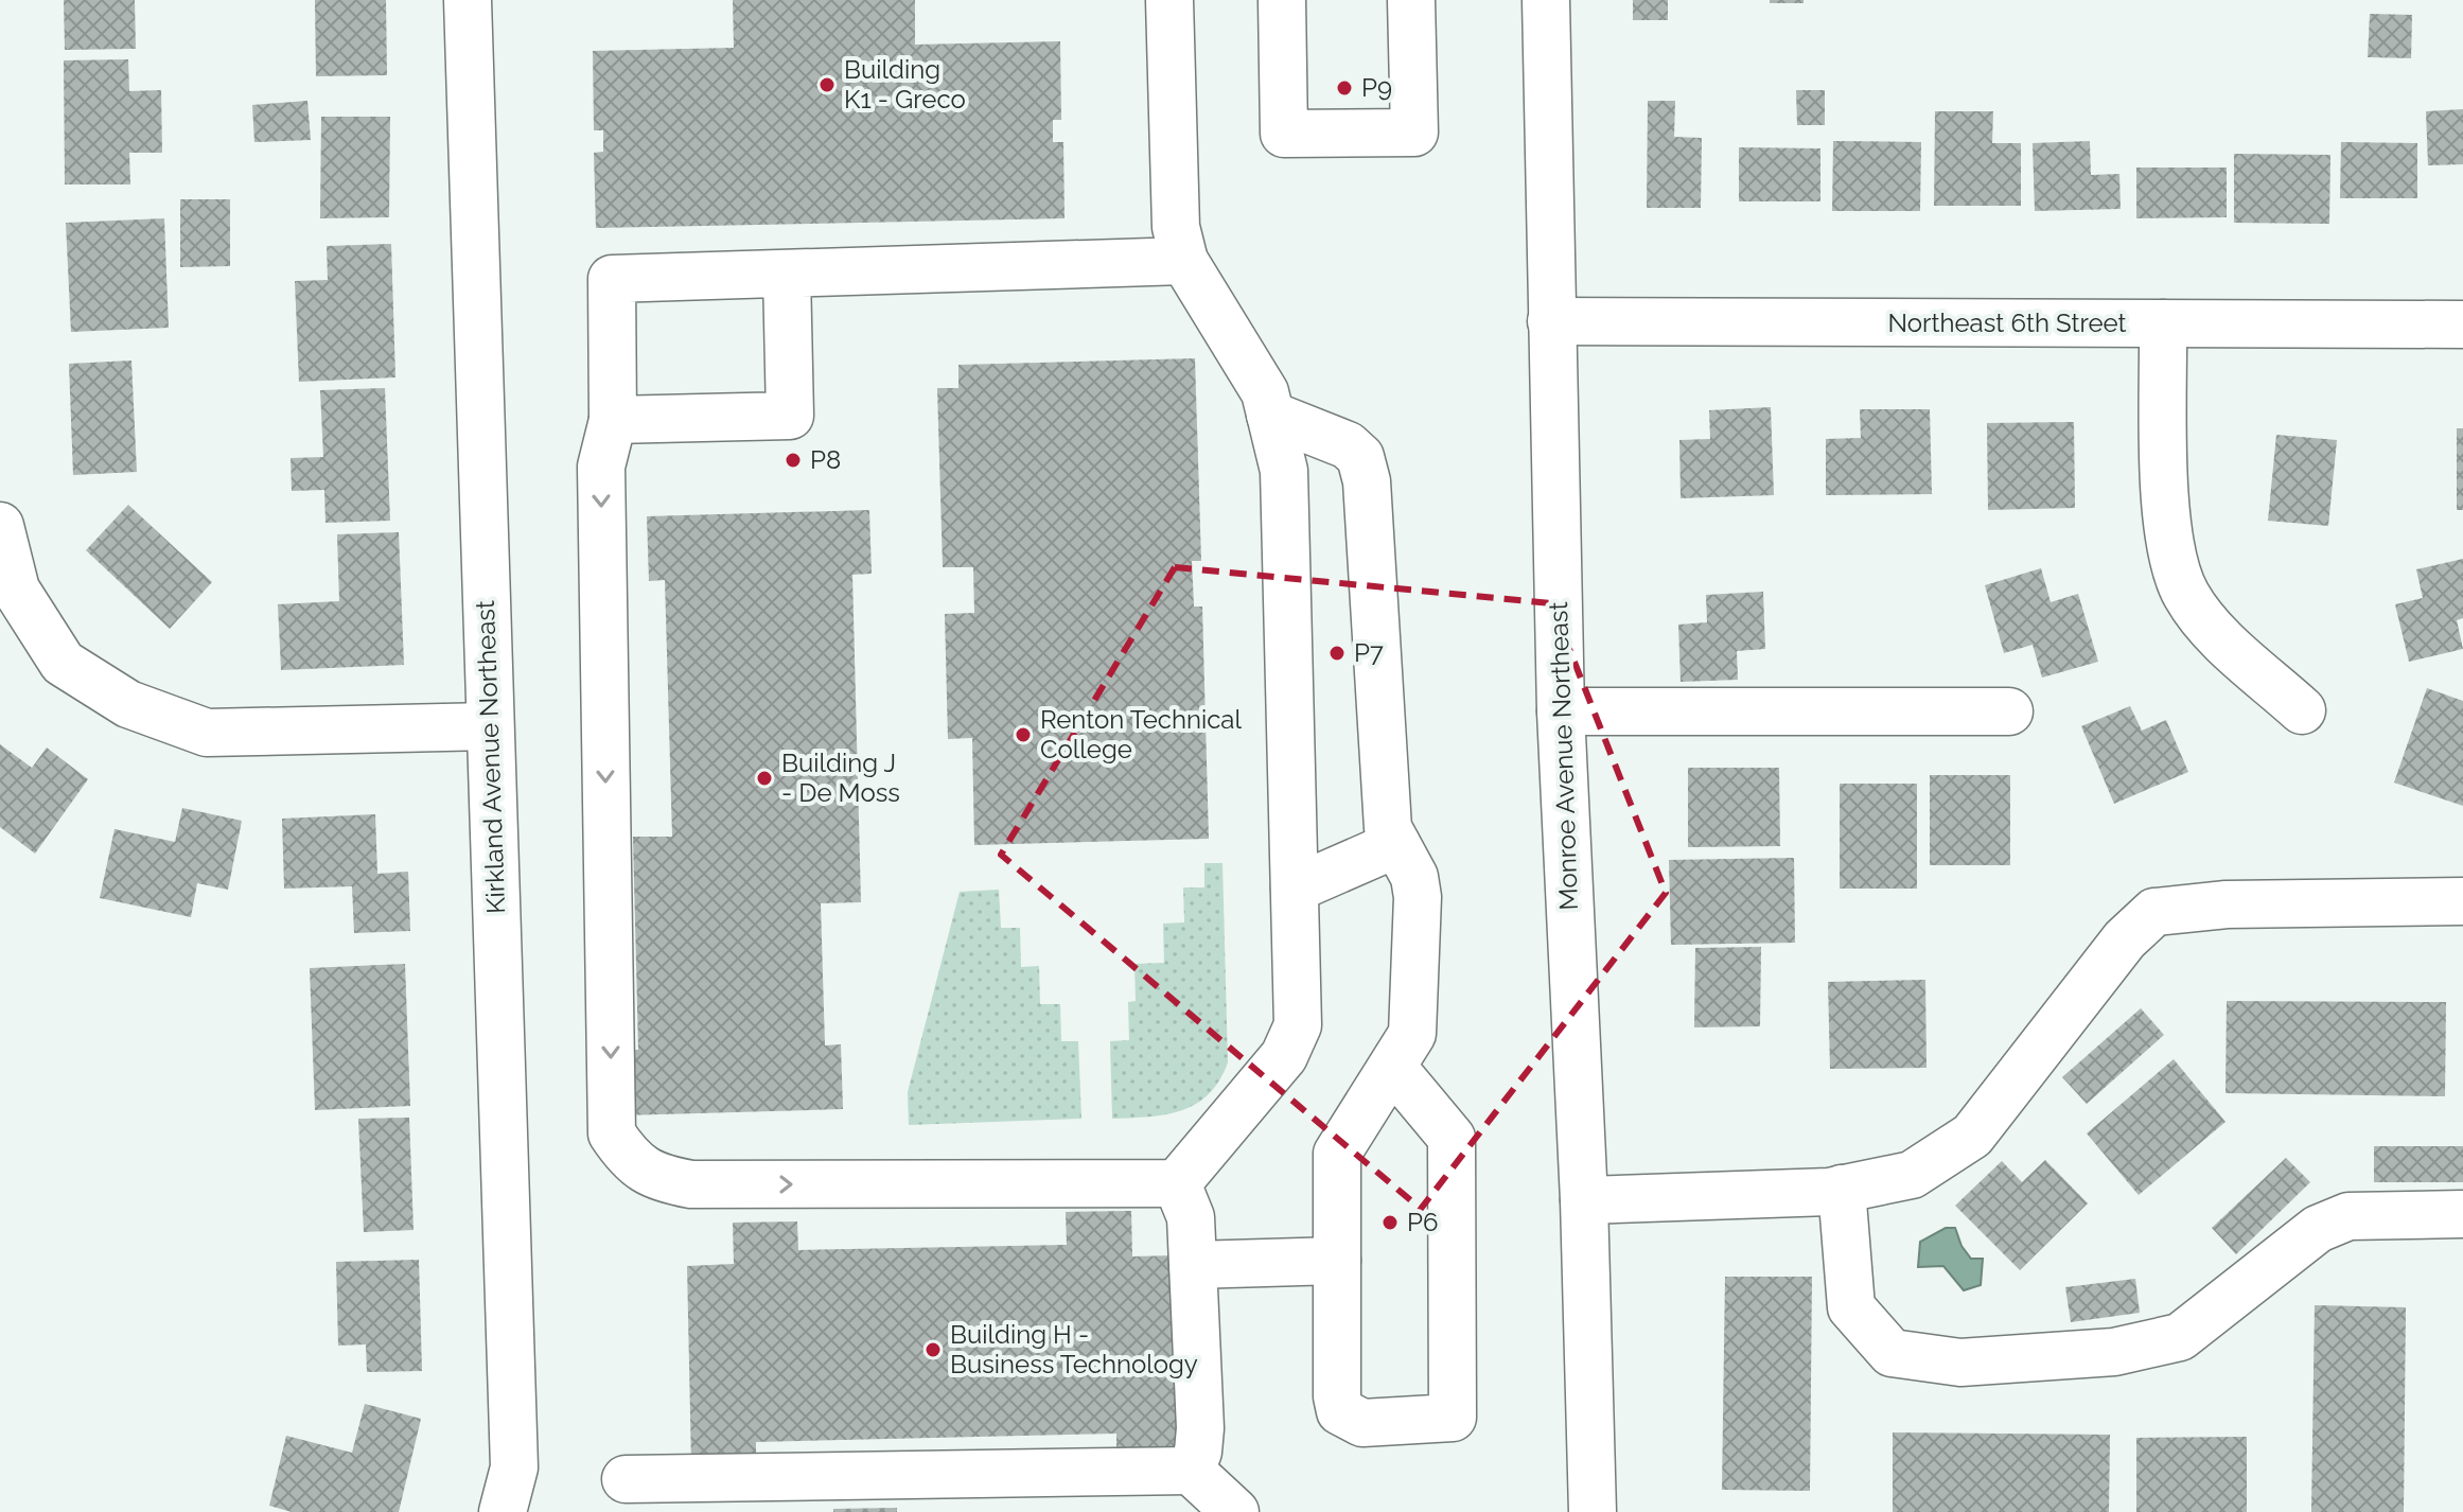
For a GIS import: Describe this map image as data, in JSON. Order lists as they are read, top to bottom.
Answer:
{
  "streets": {
    "street": ["Northeast 6th Street", "Monroe Avenue Northeast", "Kirkland Avenue Northeast"]
  },
  "crossings": [
    ["Northeast 6th Street", "Monroe Avenue Northeast"]
  ],
  "places": [
    "Building K1 - Greco",
    "P9",
    "P8",
    "P7",
    "Renton Technical College",
    "Building J - De Moss",
    "P6",
    "Building H - Business Technology"
  ]
}
